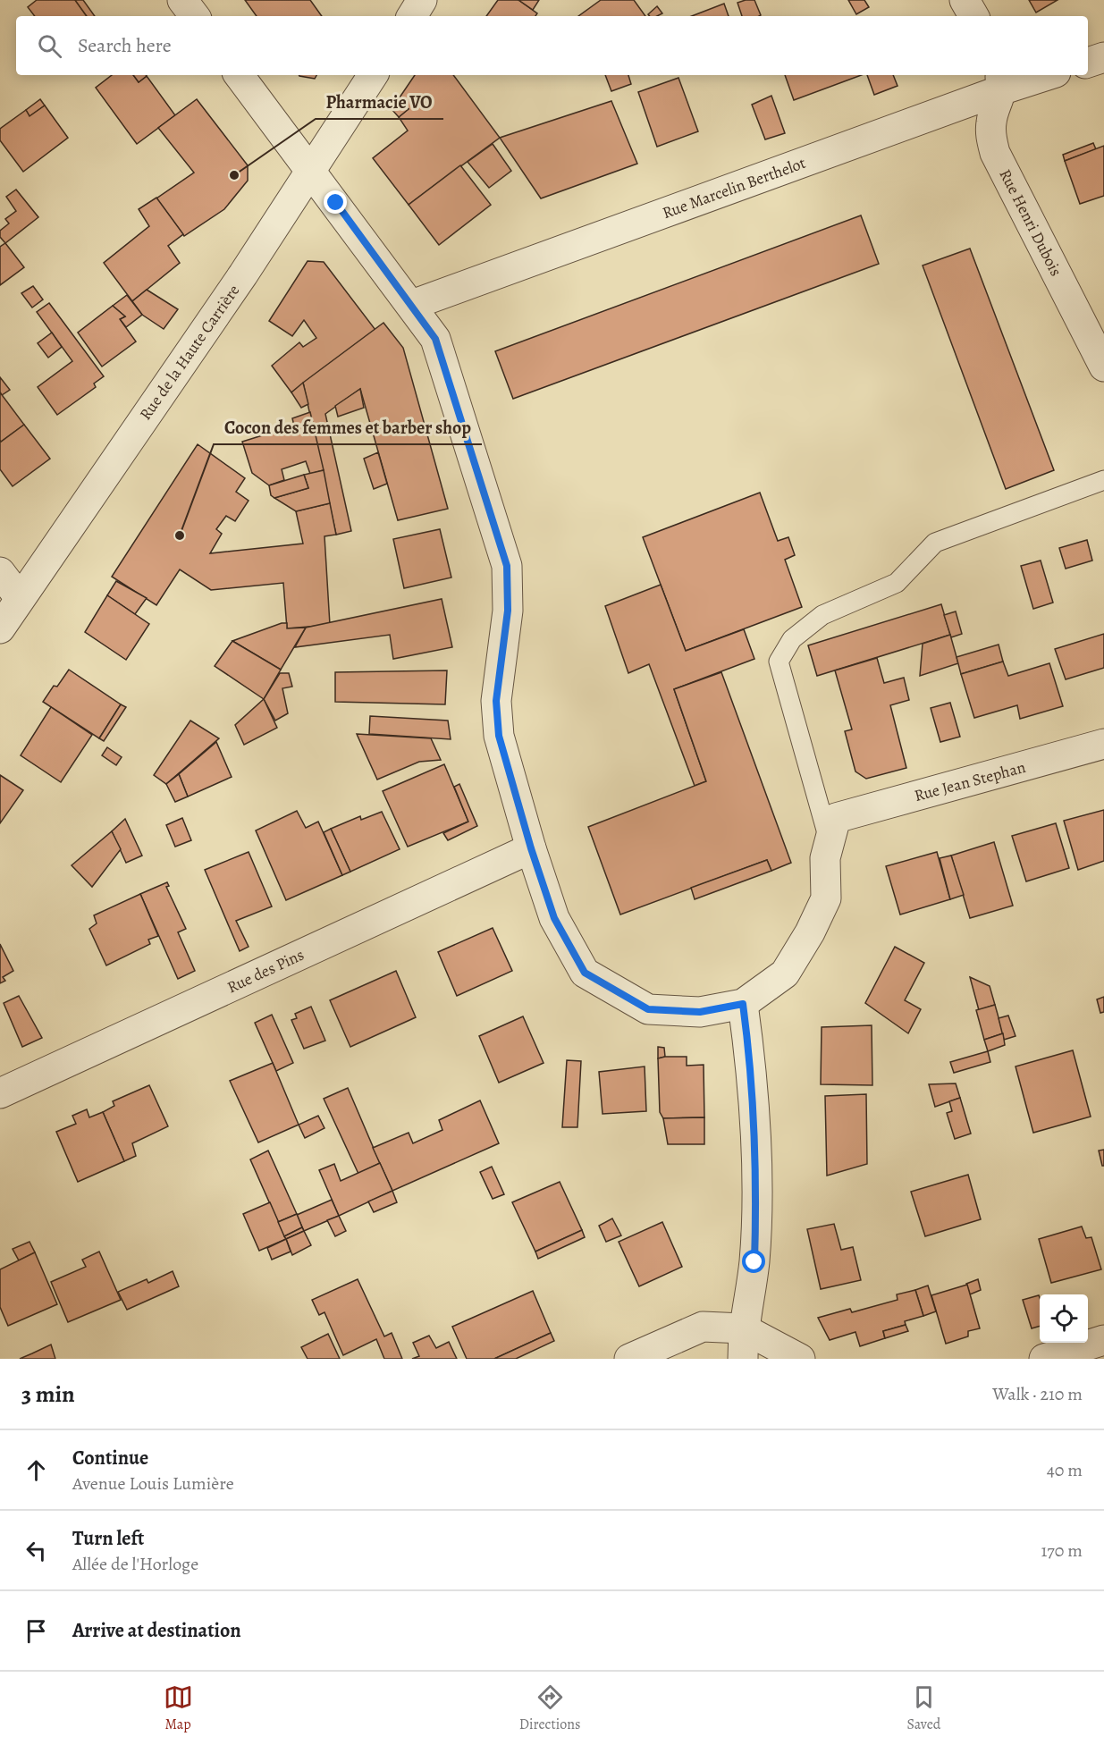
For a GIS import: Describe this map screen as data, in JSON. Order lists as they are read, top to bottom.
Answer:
{
  "streets": {
    "street": [
      "Rue Marcelin Berthelot",
      "Rue Henri Dubois",
      "Rue de la Haute Carrière",
      "Rue Jean Stephan",
      "Rue des Pins"
    ]
  },
  "crossings": [
    ["Rue Marcelin Berthelot", "Rue Henri Dubois"]
  ],
  "places": ["Pharmacie VO", "Cocon des femmes et barber shop"],
  "page": {
    "search": "Search here",
    "heading": ["3 min", "Walk · 210 m"],
    "list": [
      ["Continue", "Avenue Louis Lumière", "40 m"],
      ["Turn left", "Allée de l'Horloge", "170 m"],
      "Arrive at destination"
    ],
    "nav": ["Map", "Directions", "Saved"]
  }
}
